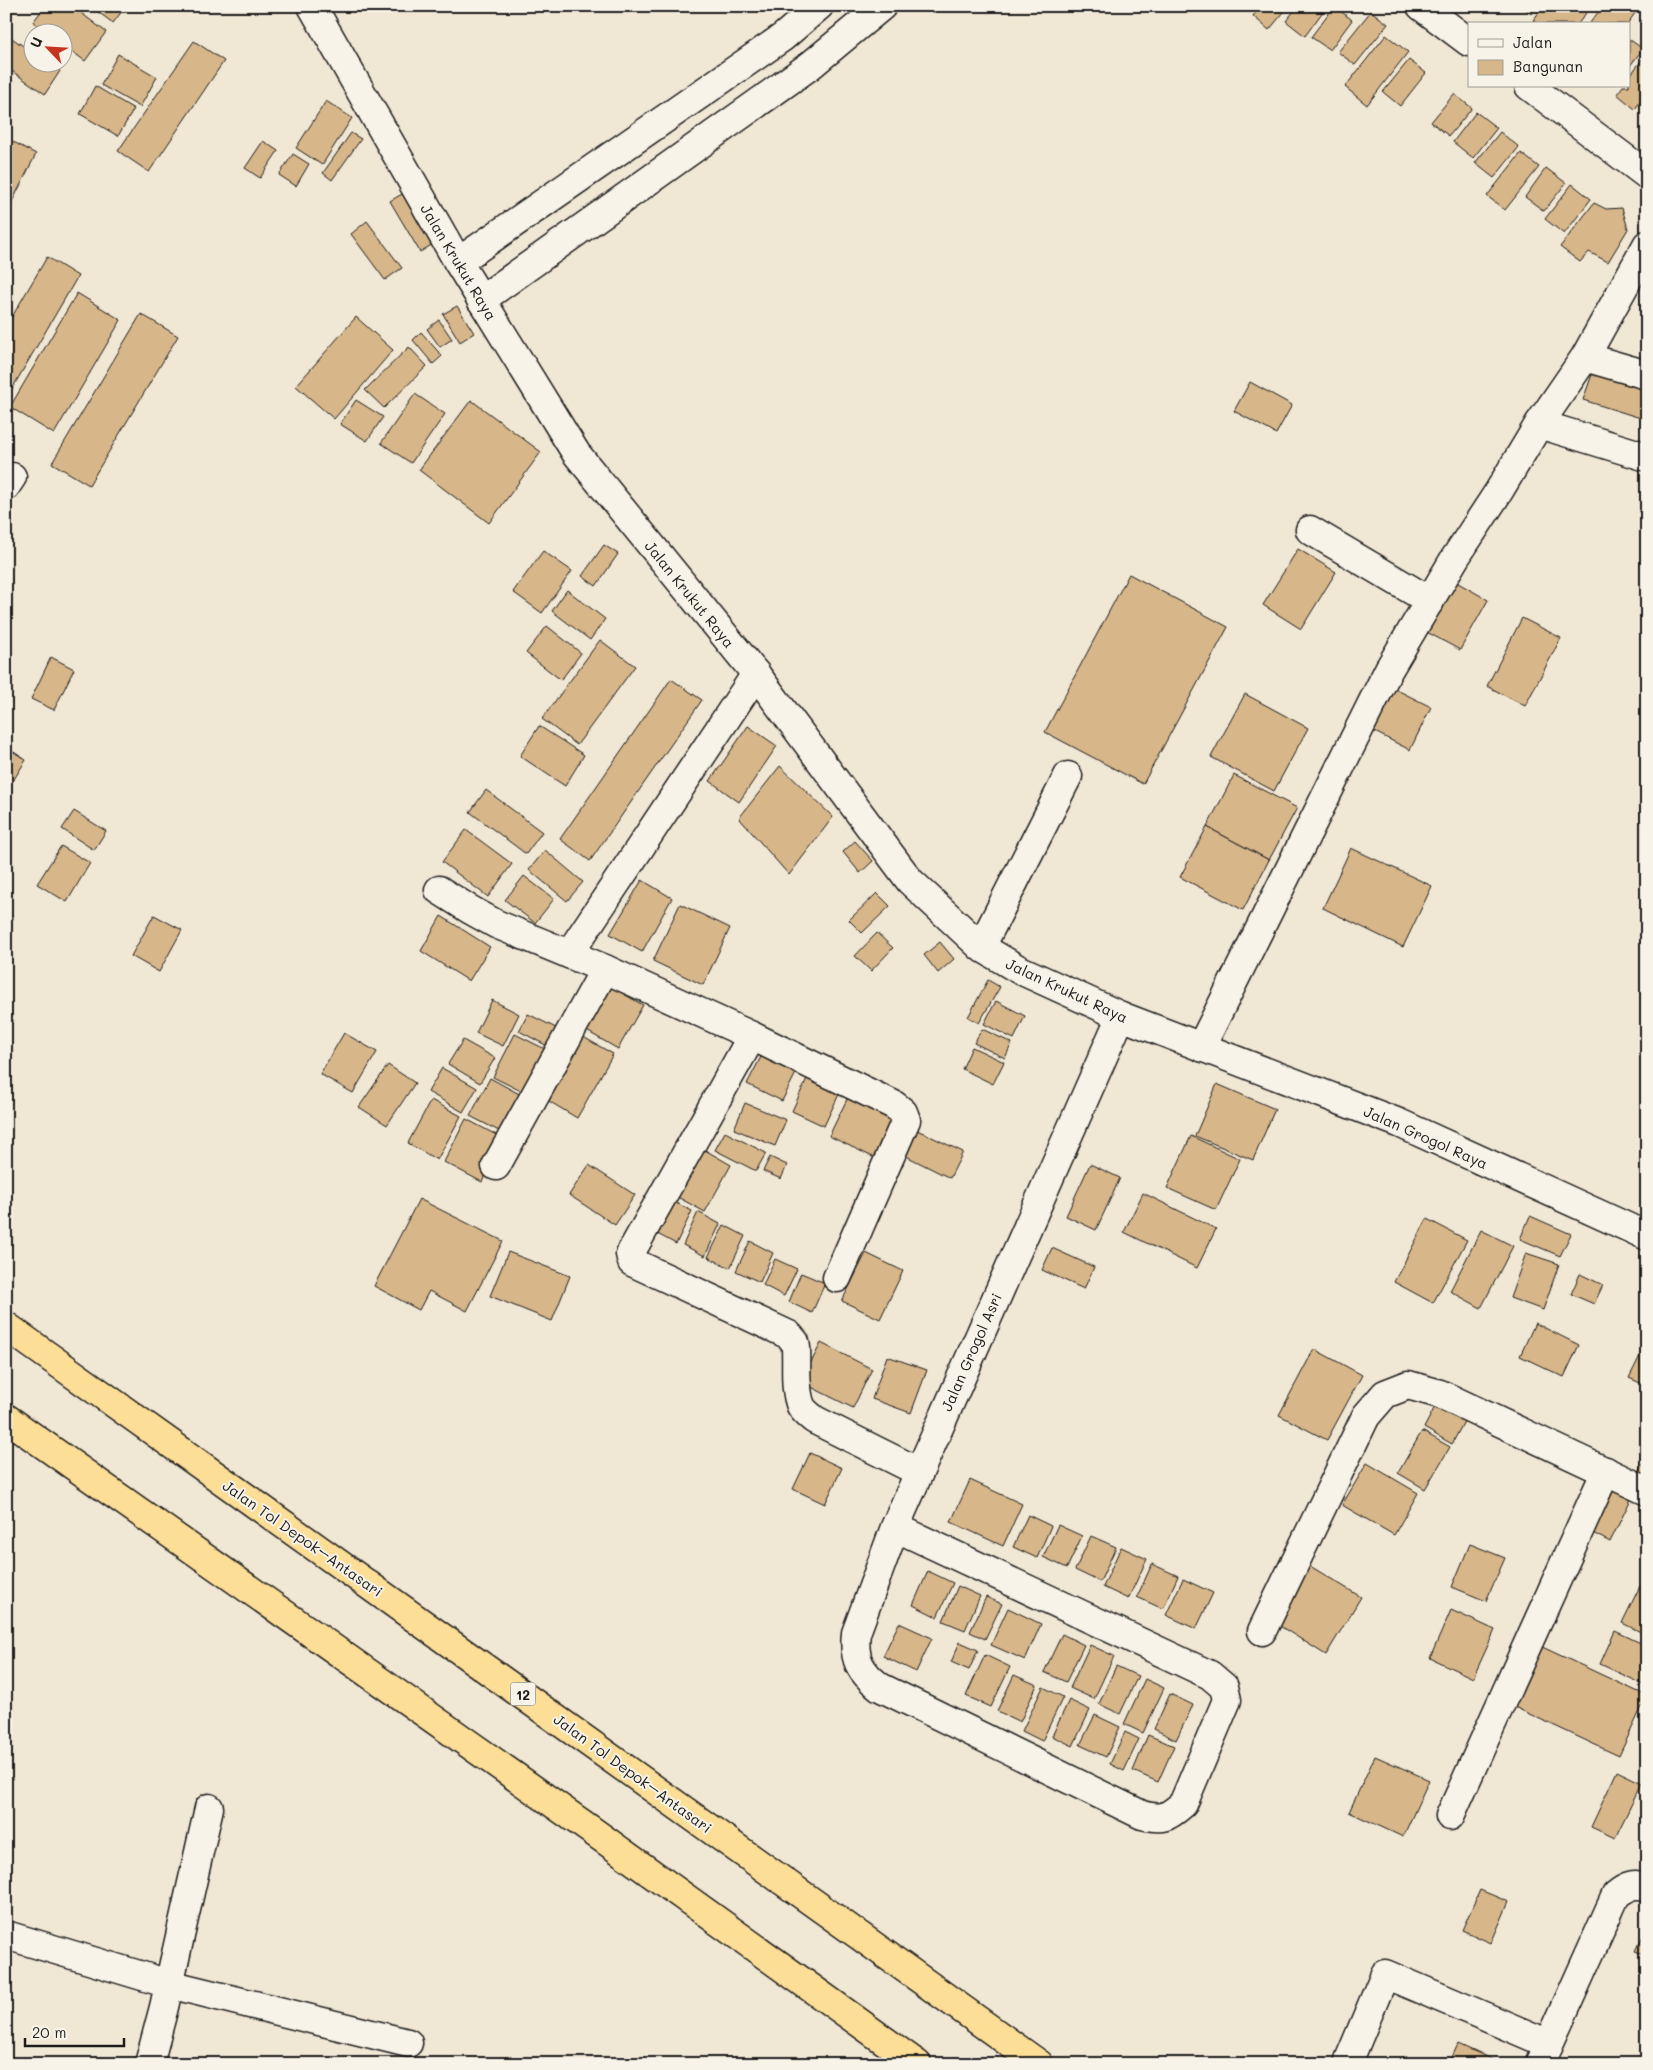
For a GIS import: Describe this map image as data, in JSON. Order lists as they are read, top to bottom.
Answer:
{
  "streets": {
    "highway": ["Jalan Tol Depok–Antasari", "12"],
    "street": ["Jalan Krukut Raya", "Jalan Grogol Raya", "Jalan Grogol Asri"]
  },
  "crossings": [
    ["Jalan Krukut Raya", "Jalan Grogol Raya"],
    ["Jalan Krukut Raya", "Jalan Grogol Asri"]
  ],
  "legend": ["Jalan", "Bangunan"],
  "scale_bar": "20 m",
  "north": "top left"
}
